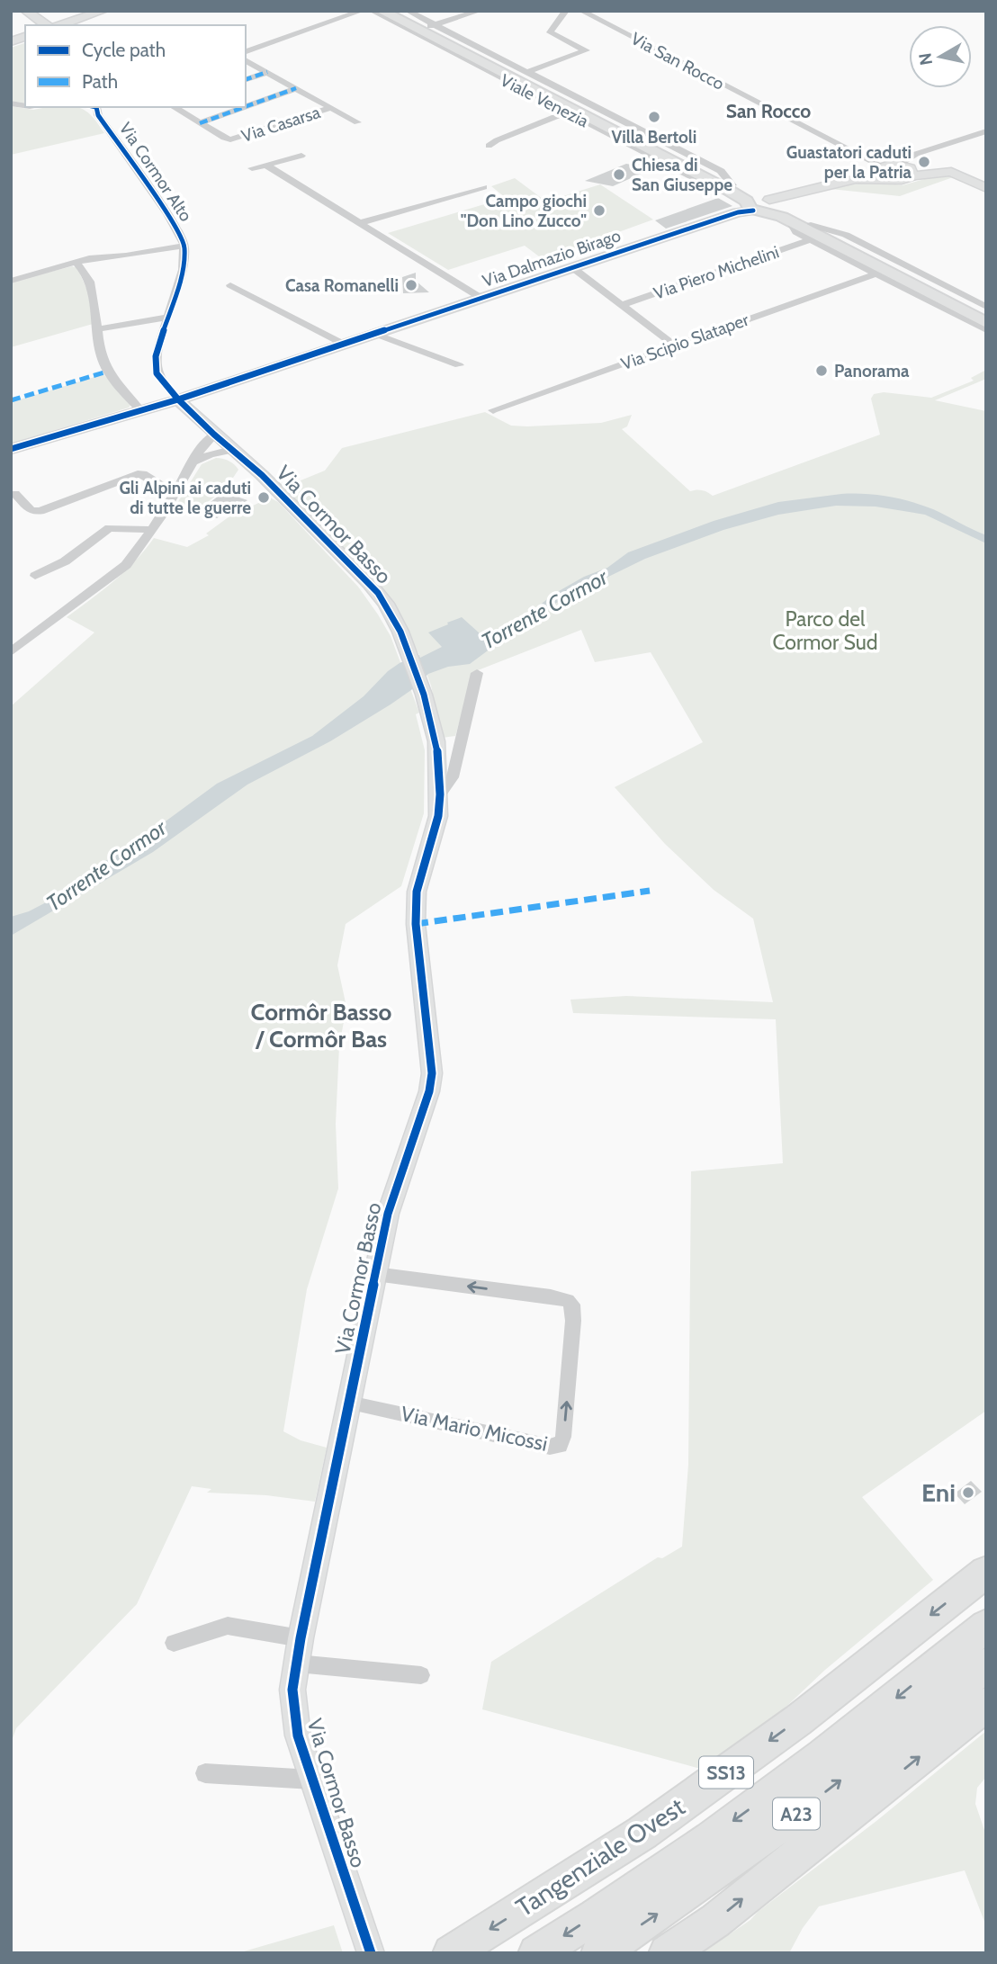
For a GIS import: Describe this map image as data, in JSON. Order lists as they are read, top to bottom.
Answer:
{
  "streets": {
    "highway": ["SS13", "A23", "Tangenziale Ovest"],
    "main road": ["Viale Venezia"],
    "street": [
      "Via San Rocco",
      "Via Casarsa",
      "Via Cormor Alto",
      "Via Dalmazio Birago",
      "Via Piero Michelini",
      "Via Scipio Slataper",
      "Via Cormor Basso",
      "Via Mario Micossi"
    ]
  },
  "crossings": [
    ["Via San Rocco", "Via Dalmazio Birago"],
    ["Viale Venezia", "Via Dalmazio Birago"],
    ["Viale Venezia", "Via Piero Michelini"],
    ["Viale Venezia", "Via Scipio Slataper"],
    ["Via Cormor Alto", "Via Dalmazio Birago"],
    ["Via Cormor Alto", "Via Cormor Basso"],
    ["Via Cormor Basso", "Via Mario Micossi"]
  ],
  "districts": ["San Rocco", "Cormôr Basso / Cormôr Bas"],
  "water": ["Torrente Cormor"],
  "parks": ["Parco del Cormor Sud"],
  "places": [
    "Villa Bertoli",
    "Guastatori caduti per la Patria",
    "Chiesa di San Giuseppe",
    "Campo giochi \"Don Lino Zucco\"",
    "Casa Romanelli",
    "Panorama",
    "Gli Alpini ai caduti di tutte le guerre",
    "Eni"
  ],
  "legend": ["Cycle path", "Path"],
  "north": "left"
}
